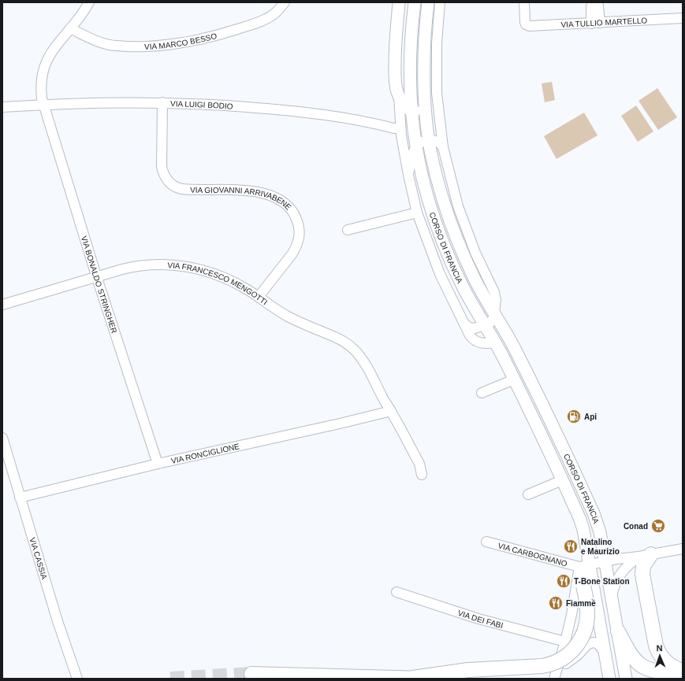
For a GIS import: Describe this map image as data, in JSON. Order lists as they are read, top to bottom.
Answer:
{
  "streets": {
    "main road": ["CORSO DI FRANCIA"],
    "street": [
      "VIA TULLIO MARTELLO",
      "VIA MARCO BESSO",
      "VIA LUIGI BODIO",
      "VIA GIOVANNI ARRIVABENE",
      "VIA BONALDO STRINGHER",
      "VIA FRANCESCO MENGOTTI",
      "VIA RONCIGLIONE",
      "VIA CARBOGNANO",
      "VIA CASSIA",
      "VIA DEI FABI"
    ]
  },
  "crossings": [
    ["VIA MARCO BESSO", "VIA BONALDO STRINGHER"],
    ["VIA LUIGI BODIO", "VIA GIOVANNI ARRIVABENE"],
    ["VIA LUIGI BODIO", "CORSO DI FRANCIA"],
    ["VIA LUIGI BODIO", "VIA BONALDO STRINGHER"],
    ["VIA GIOVANNI ARRIVABENE", "VIA FRANCESCO MENGOTTI"],
    ["CORSO DI FRANCIA", "VIA CARBOGNANO"],
    ["VIA BONALDO STRINGHER", "VIA FRANCESCO MENGOTTI"],
    ["VIA BONALDO STRINGHER", "VIA RONCIGLIONE"],
    ["VIA FRANCESCO MENGOTTI", "VIA RONCIGLIONE"],
    ["VIA RONCIGLIONE", "VIA CASSIA"]
  ],
  "places": {
    "fuel station": ["Api"],
    "supermarket": ["Conad"],
    "restaurant": ["Natalino e Maurizio", "T-Bone Station", "Fiammề"]
  },
  "north": "top"
}
